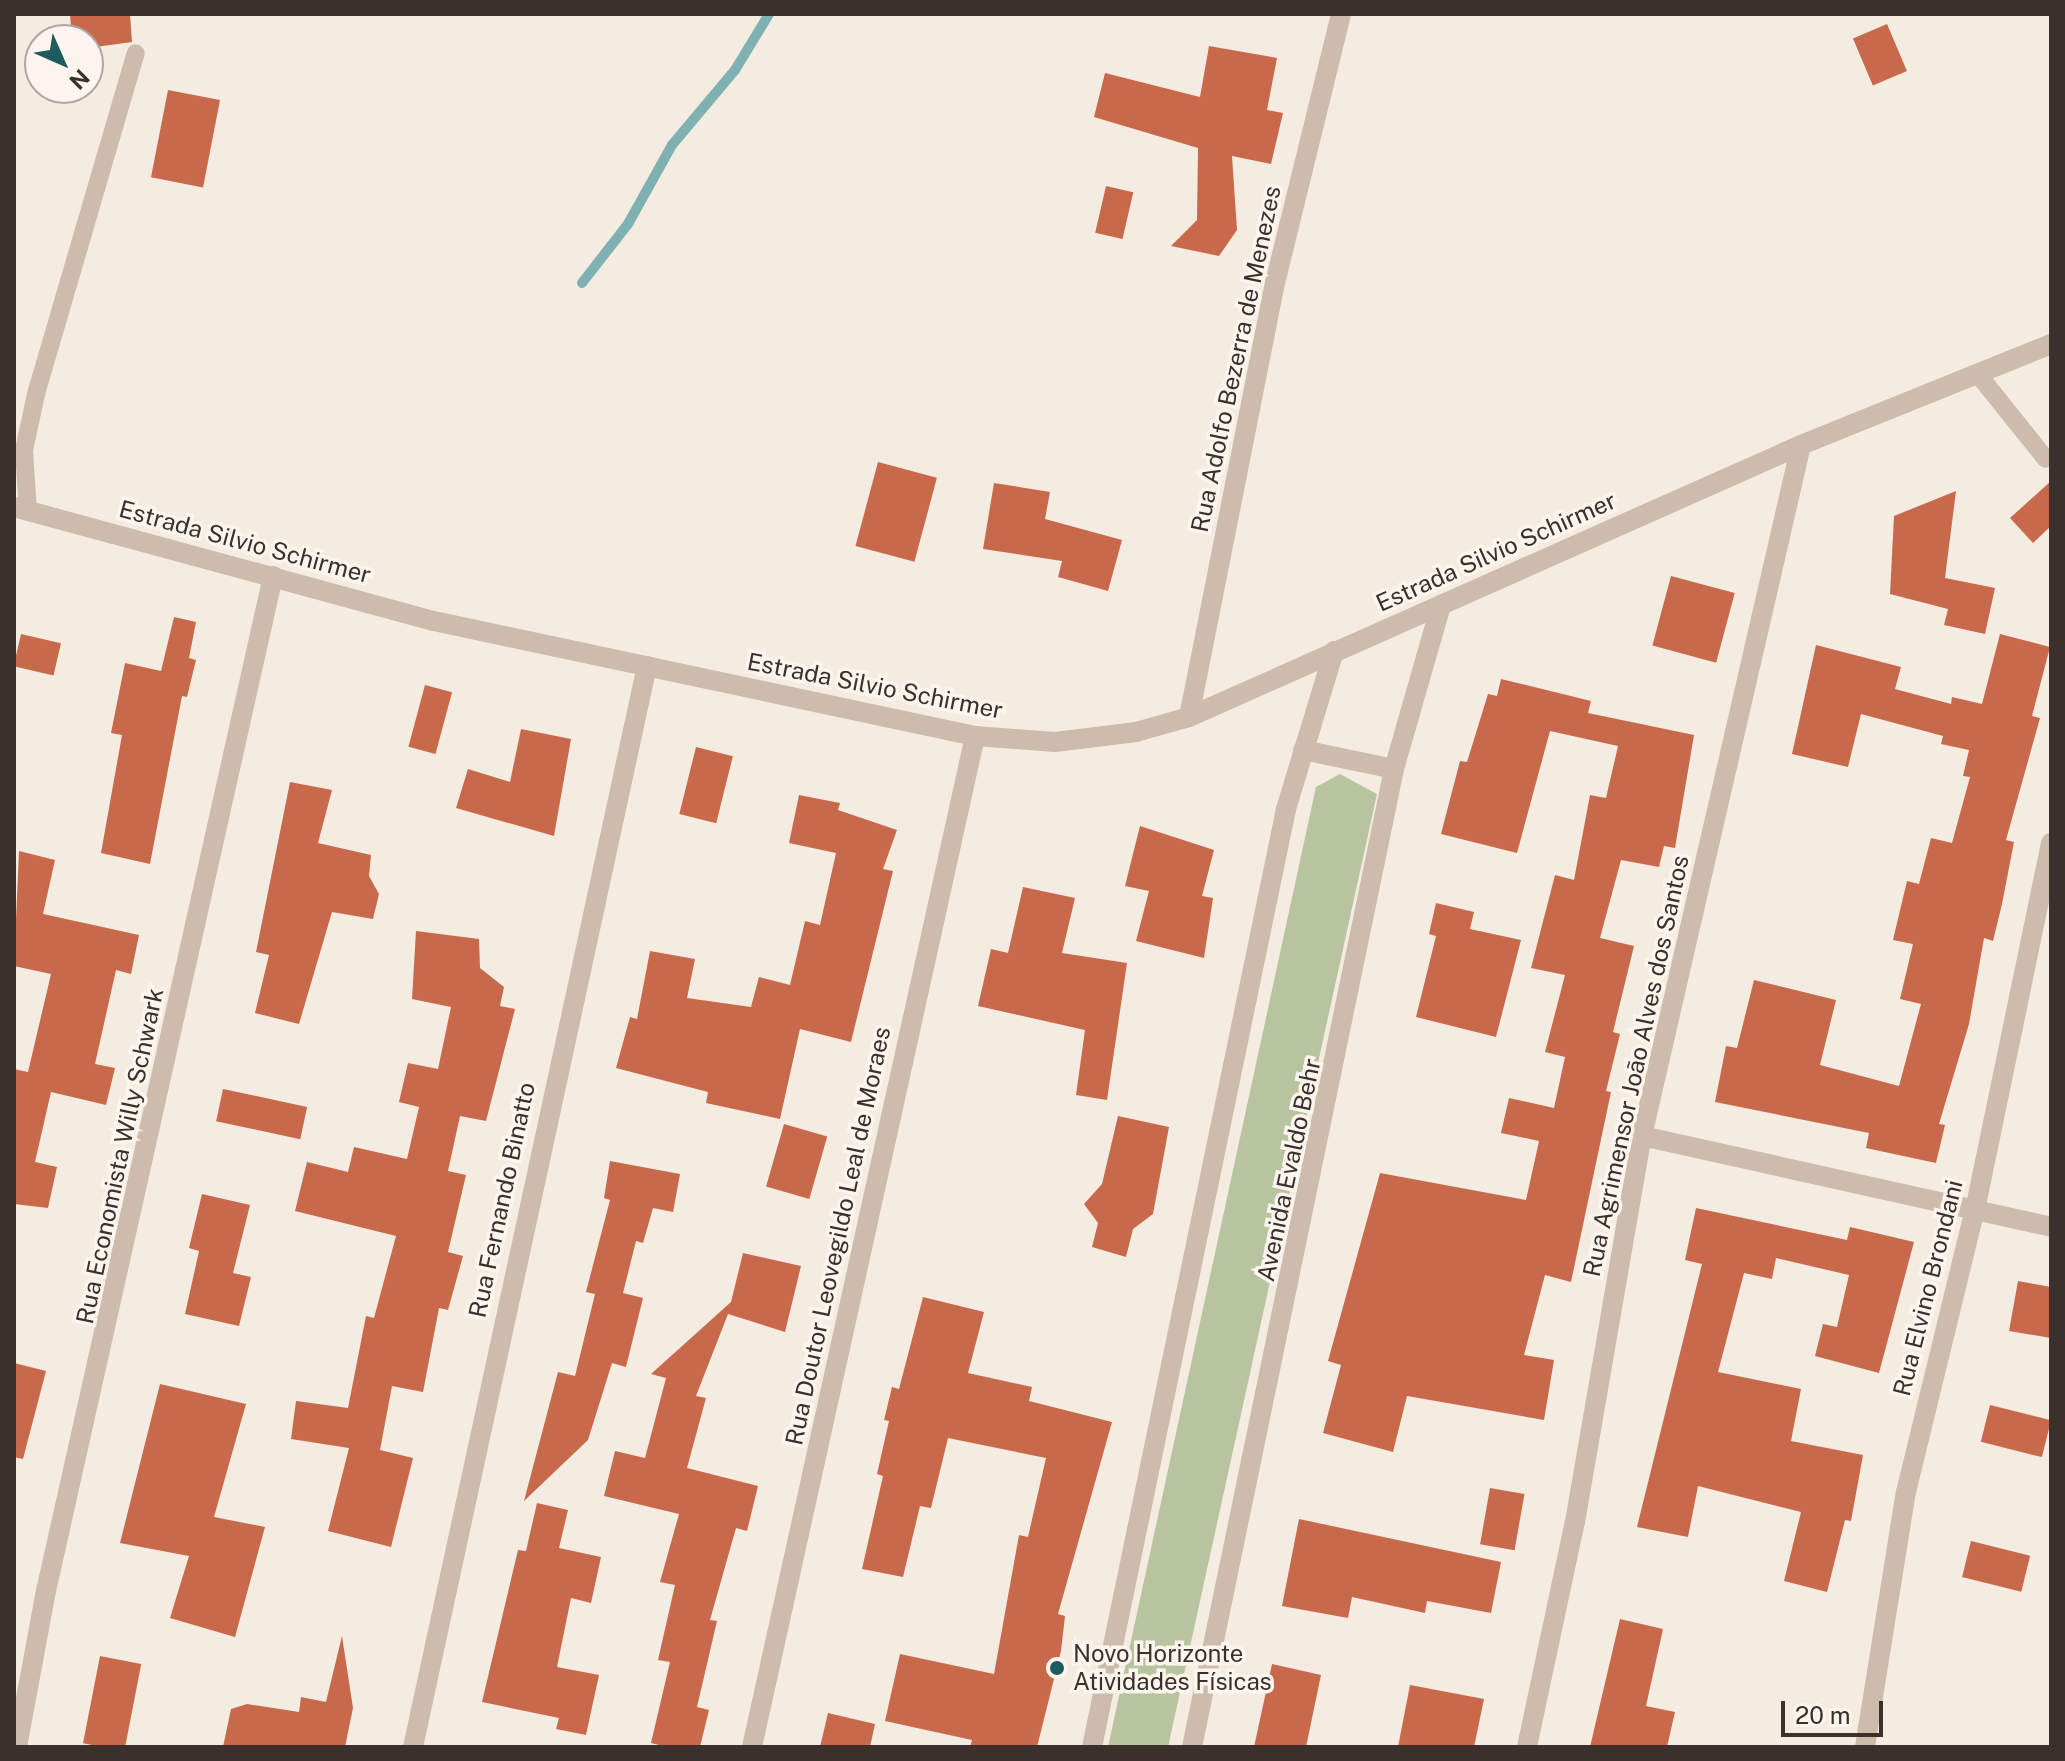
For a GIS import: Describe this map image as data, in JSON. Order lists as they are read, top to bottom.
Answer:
{
  "streets": {
    "street": [
      "Rua Adolfo Bezerra de Menezes",
      "Estrada Silvio Schirmer",
      "Rua Agrimensor João Alves dos Santos",
      "Rua Economista Willy Schwark",
      "Avenida Evaldo Behr",
      "Rua Fernando Binatto",
      "Rua Doutor Leovegildo Leal de Moraes",
      "Rua Elvino Brondani"
    ]
  },
  "crossings": [
    ["Rua Adolfo Bezerra de Menezes", "Estrada Silvio Schirmer"],
    ["Estrada Silvio Schirmer", "Rua Agrimensor João Alves dos Santos"],
    ["Estrada Silvio Schirmer", "Rua Economista Willy Schwark"],
    ["Estrada Silvio Schirmer", "Avenida Evaldo Behr"],
    ["Estrada Silvio Schirmer", "Rua Fernando Binatto"],
    ["Estrada Silvio Schirmer", "Rua Doutor Leovegildo Leal de Moraes"]
  ],
  "places": ["Novo Horizonte Atividades Físicas"],
  "scale_bar": "20 m",
  "north": "bottom right"
}
